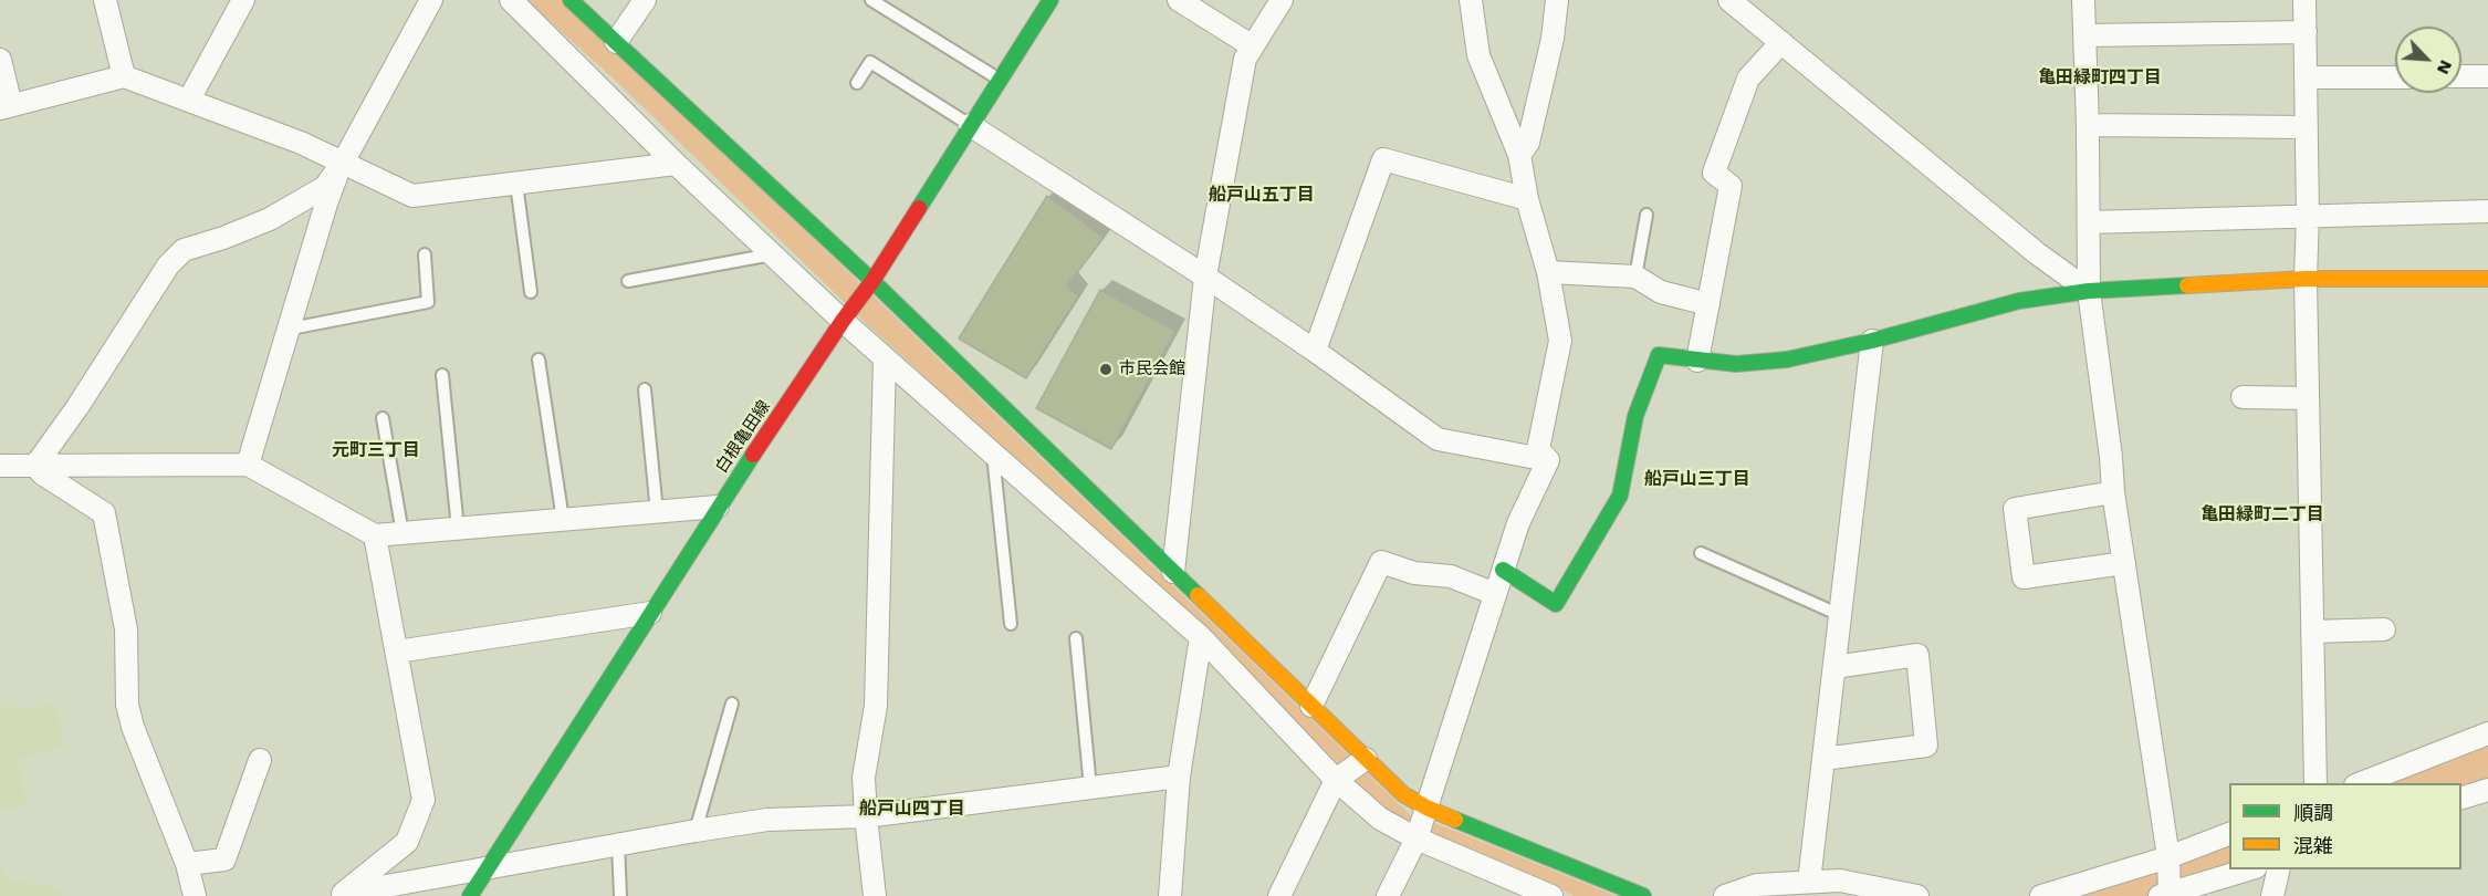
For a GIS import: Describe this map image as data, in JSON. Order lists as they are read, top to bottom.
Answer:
{
  "streets": {
    "street": ["白根亀田線"]
  },
  "districts": [
    "亀田緑町四丁目",
    "船戸山五丁目",
    "元町三丁目",
    "船戸山三丁目",
    "亀田緑町二丁目",
    "船戸山四丁目"
  ],
  "places": ["市民会館"],
  "legend": ["順調", "混雑"],
  "north": "bottom right"
}
